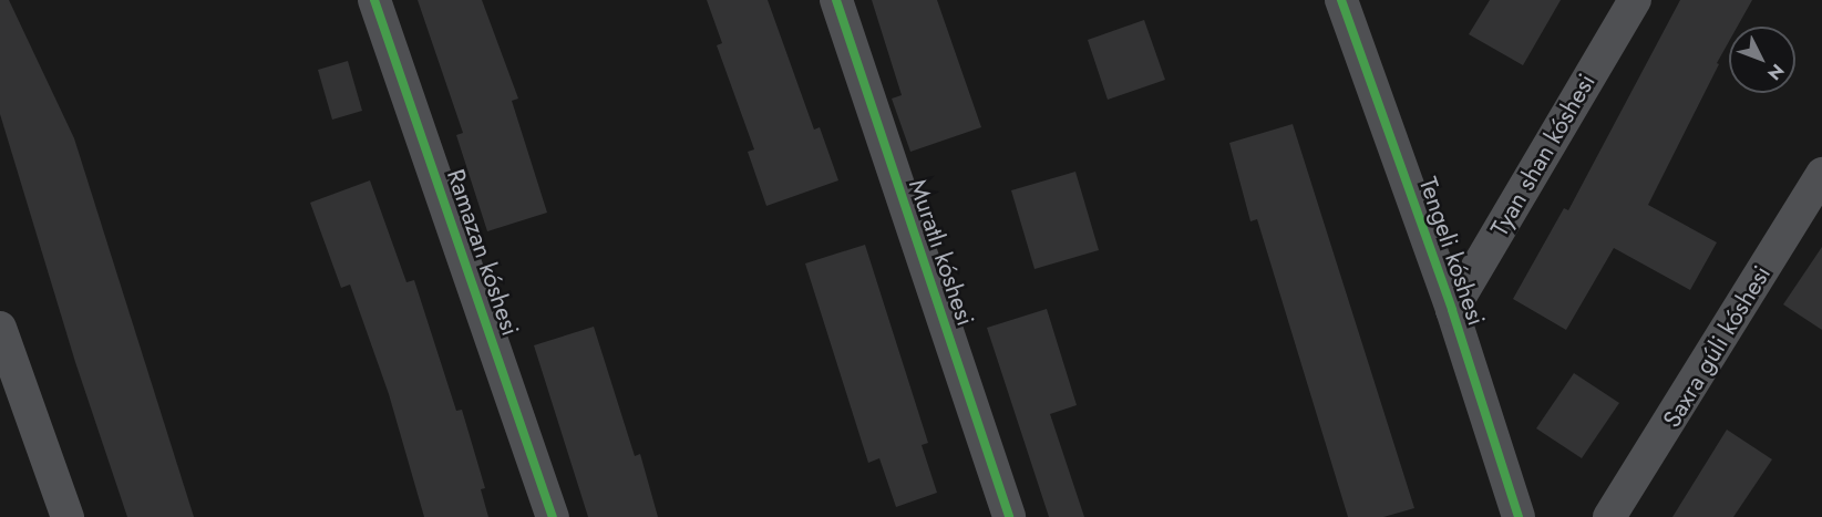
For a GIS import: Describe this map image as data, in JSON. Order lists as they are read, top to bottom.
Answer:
{
  "streets": {
    "street": [
      "Tyan shan kóshesi",
      "Tengeli kóshesi",
      "Ramazan kóshesi",
      "Muratlı kóshesi",
      "Saxra gúli kóshesi"
    ]
  },
  "crossings": [
    ["Tyan shan kóshesi", "Tengeli kóshesi"]
  ],
  "north": "bottom right"
}
